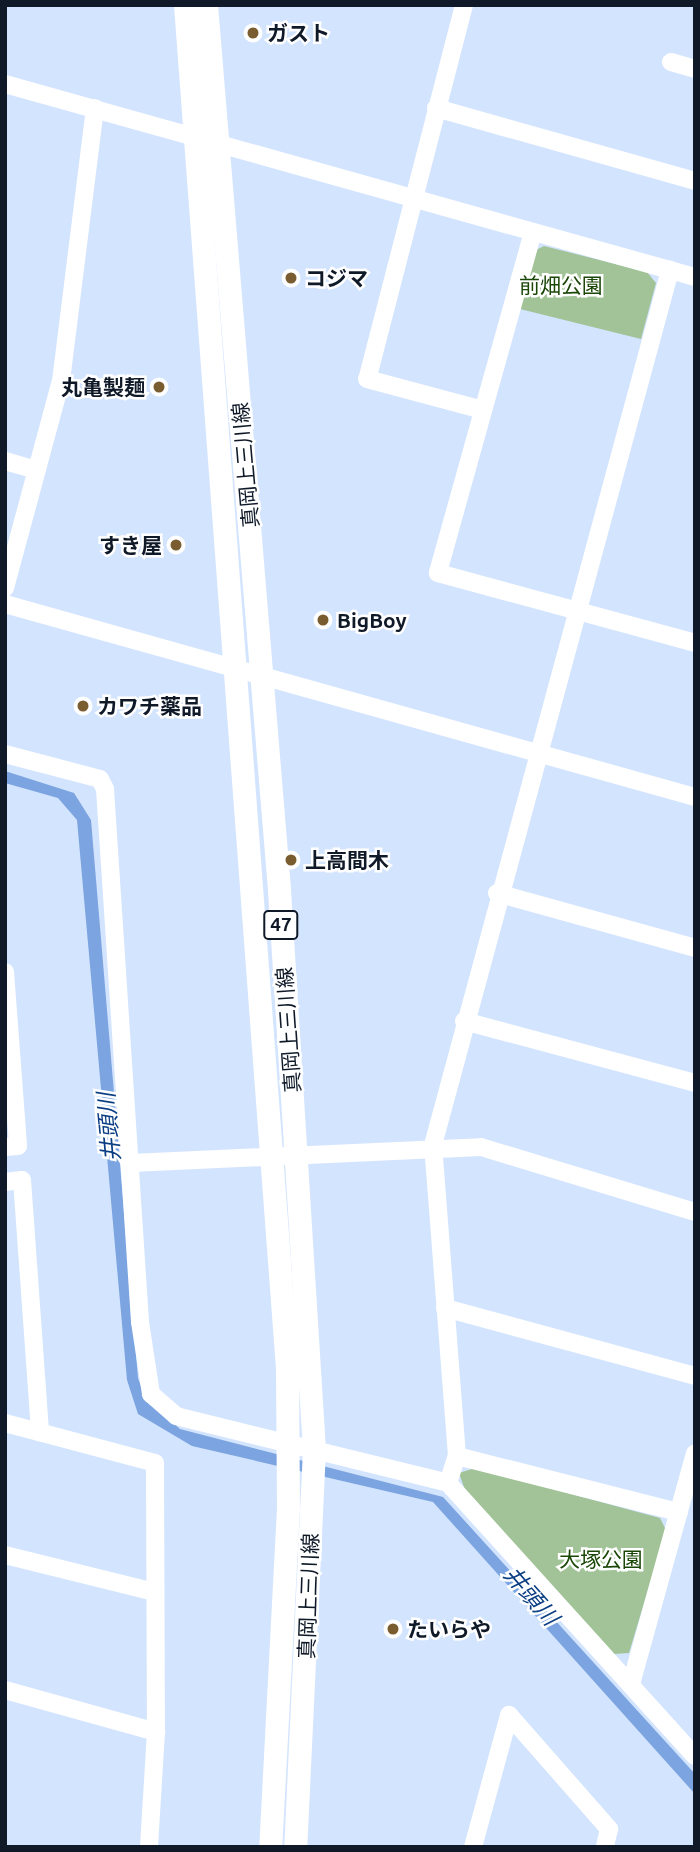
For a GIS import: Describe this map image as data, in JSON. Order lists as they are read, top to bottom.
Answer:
{
  "streets": {
    "main road": ["真岡上三川線", "47"]
  },
  "water": ["井頭川"],
  "parks": ["前畑公園", "大塚公園"],
  "places": [
    "ガスト",
    "コジマ",
    "丸亀製麺",
    "すき屋",
    "BigBoy",
    "カワチ薬品",
    "上高間木",
    "たいらや"
  ]
}
